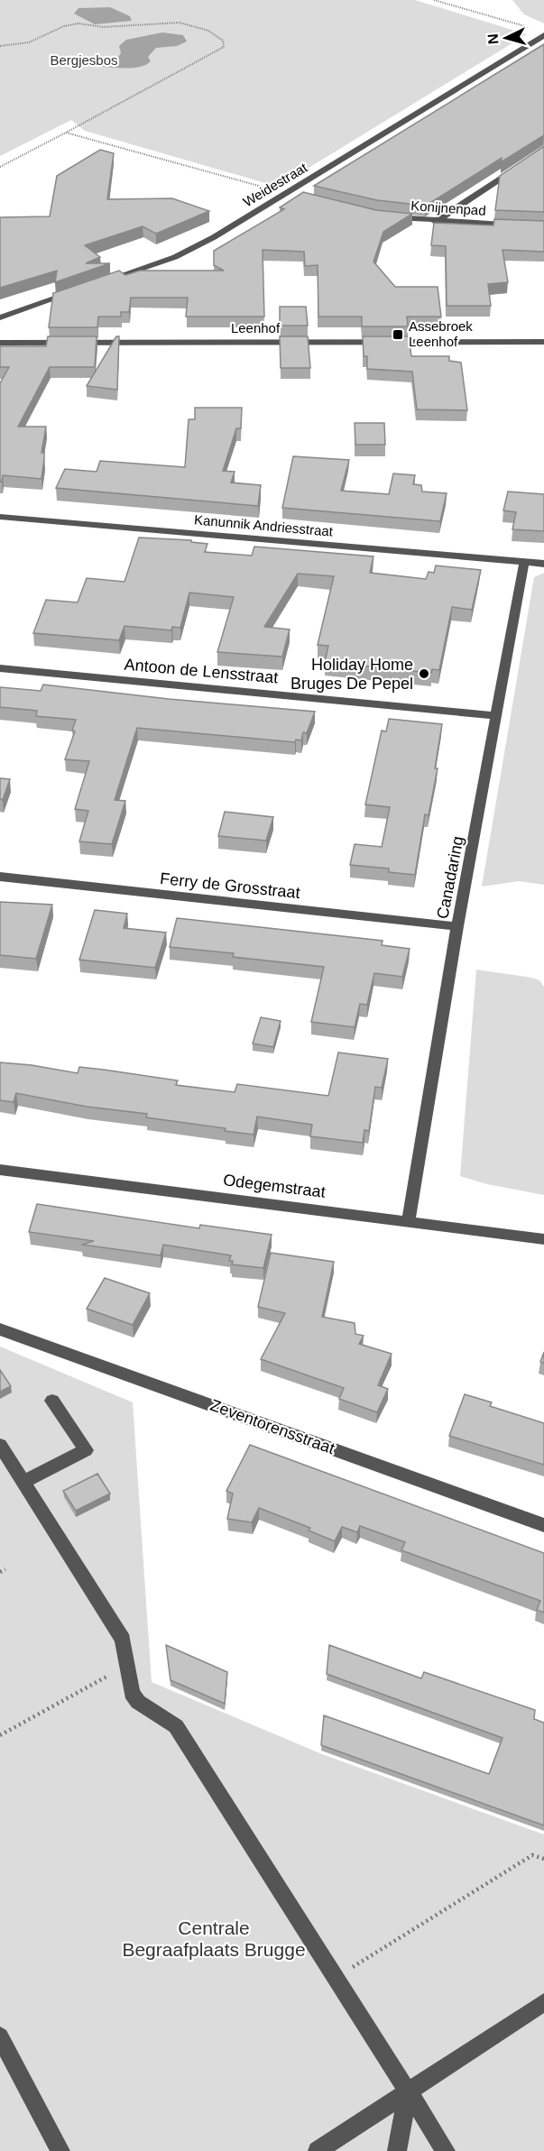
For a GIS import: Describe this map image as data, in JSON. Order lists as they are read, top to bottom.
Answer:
{
  "streets": {
    "street": [
      "Weidestraat",
      "Konijnenpad",
      "Leenhof",
      "Kanunnik Andriesstraat",
      "Antoon de Lensstraat",
      "Canadaring",
      "Ferry de Grosstraat",
      "Odegemstraat",
      "Zeventorensstraat"
    ]
  },
  "crossings": [
    ["Kanunnik Andriesstraat", "Canadaring"],
    ["Antoon de Lensstraat", "Canadaring"],
    ["Canadaring", "Ferry de Grosstraat"],
    ["Canadaring", "Odegemstraat"]
  ],
  "parks": ["Bergjesbos", "Centrale Begraafplaats Brugge"],
  "places": {
    "transit": ["Assebroek Leenhof"],
    "other": ["Holiday Home Bruges De Pepel"]
  },
  "north": "left"
}
